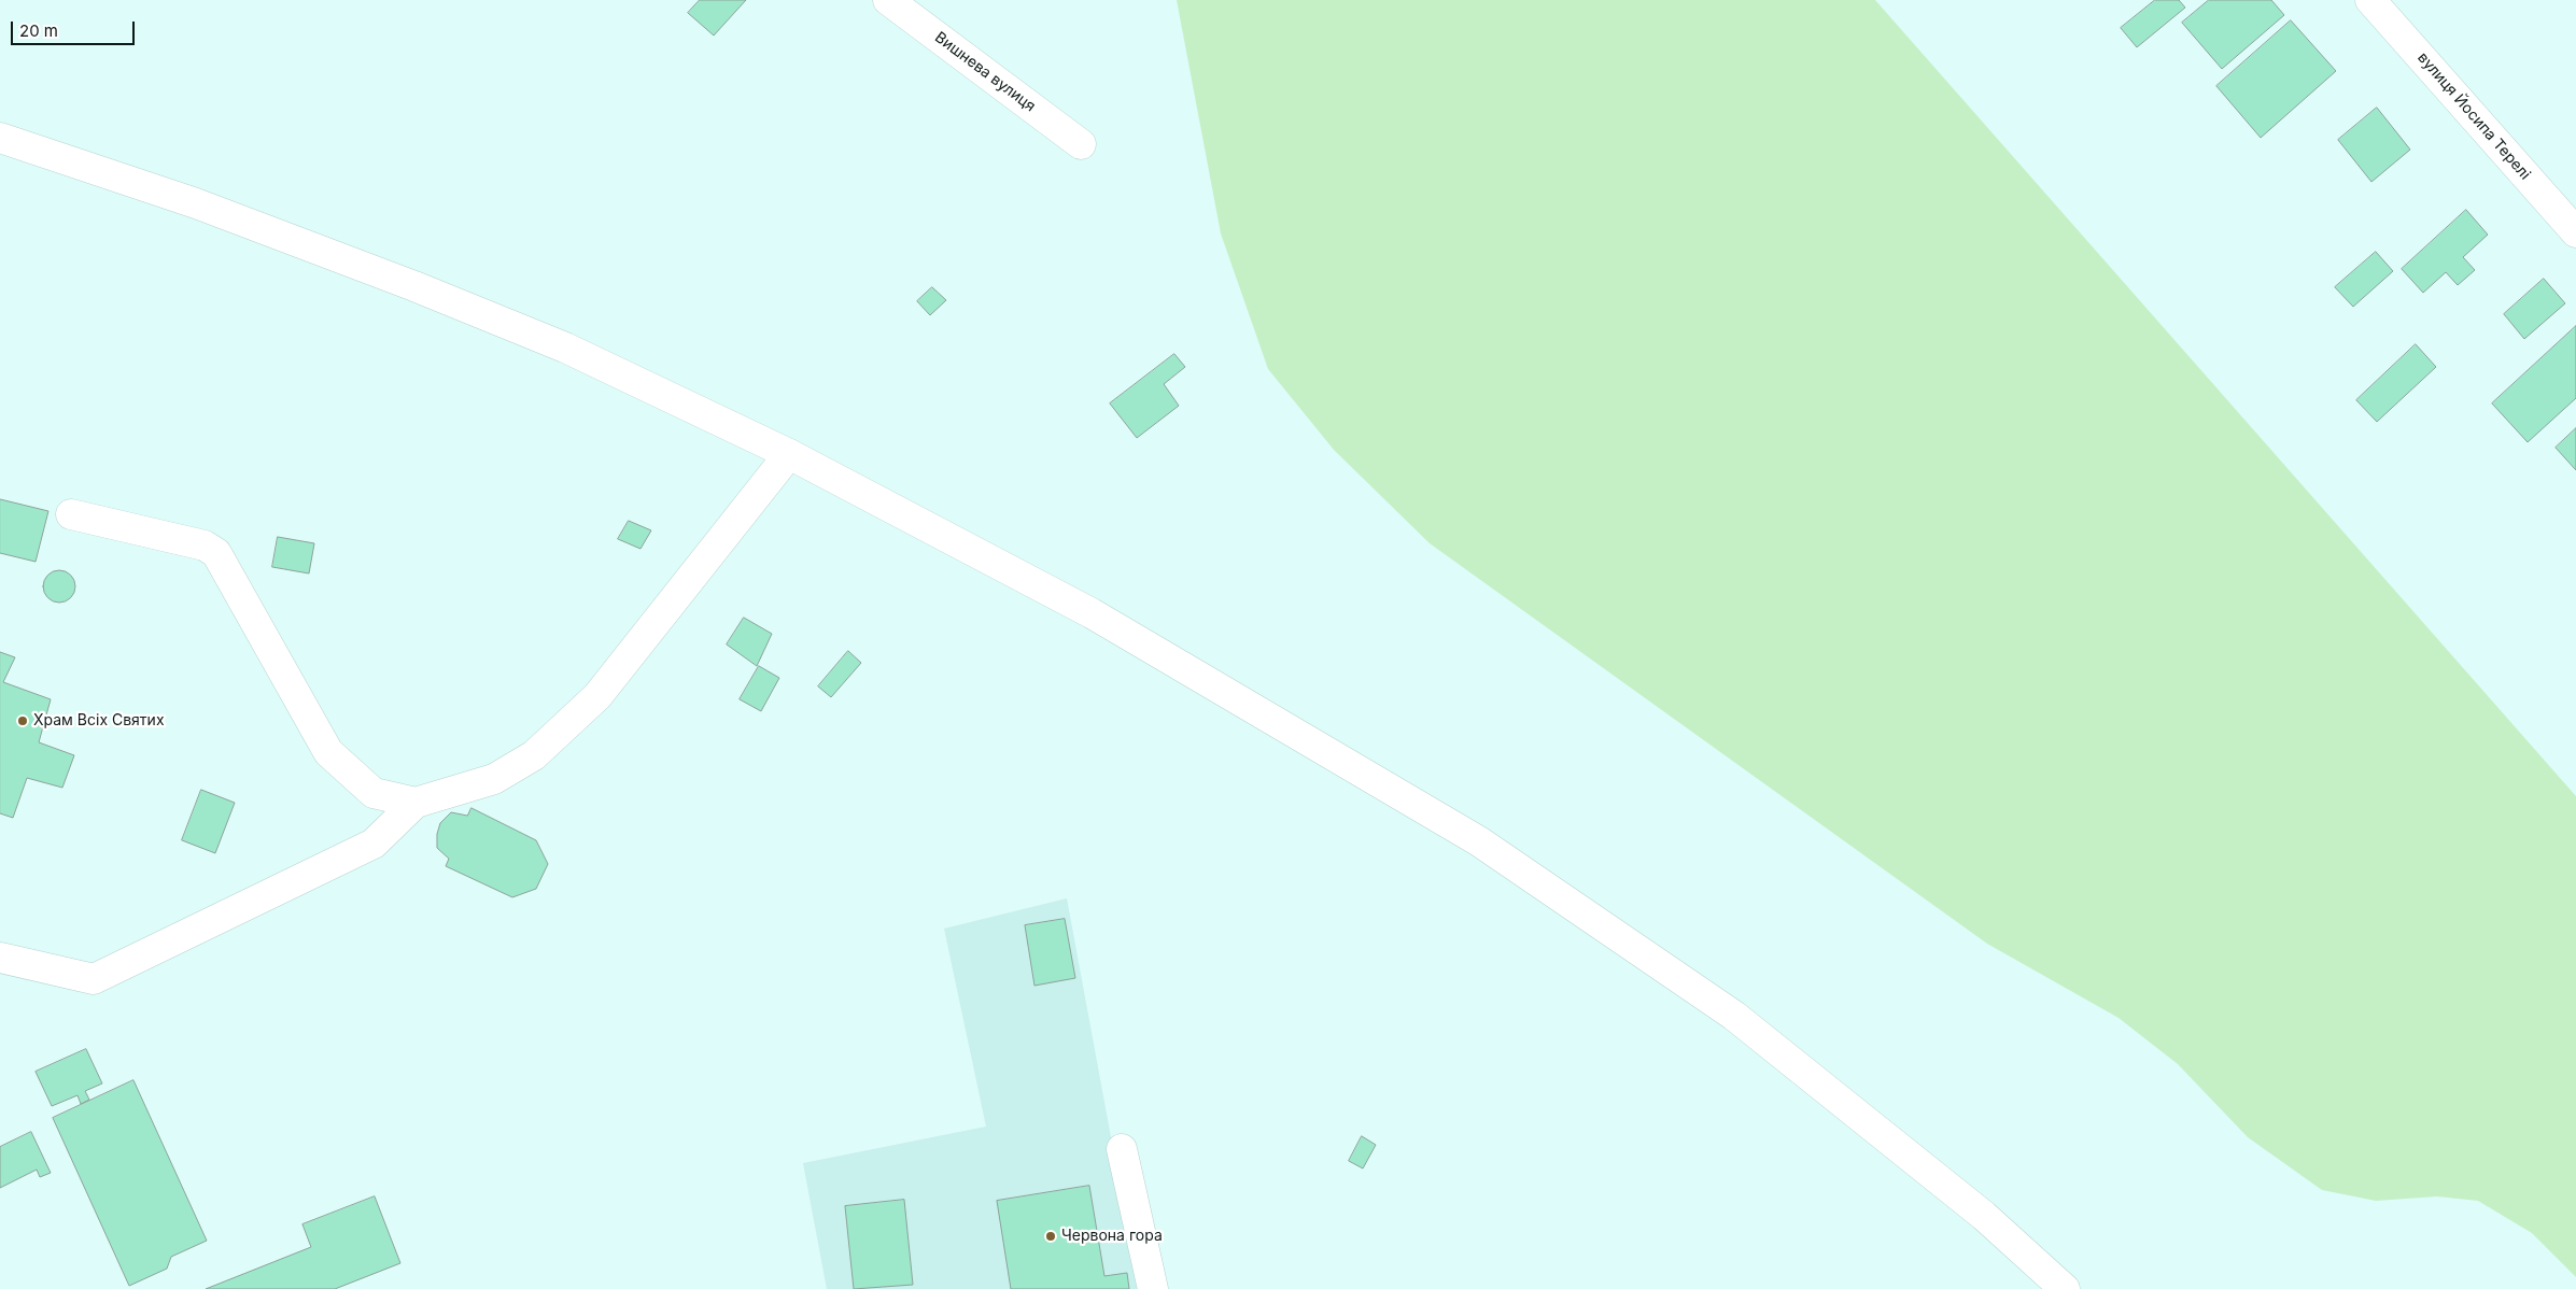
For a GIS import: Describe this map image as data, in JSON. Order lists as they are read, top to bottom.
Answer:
{
  "streets": {
    "main road": ["Вишнева вулиця", "вулиця Йосипа Терелі"]
  },
  "places": ["Храм Всіх Святих", "Червона гора"],
  "scale_bar": "20 m"
}
